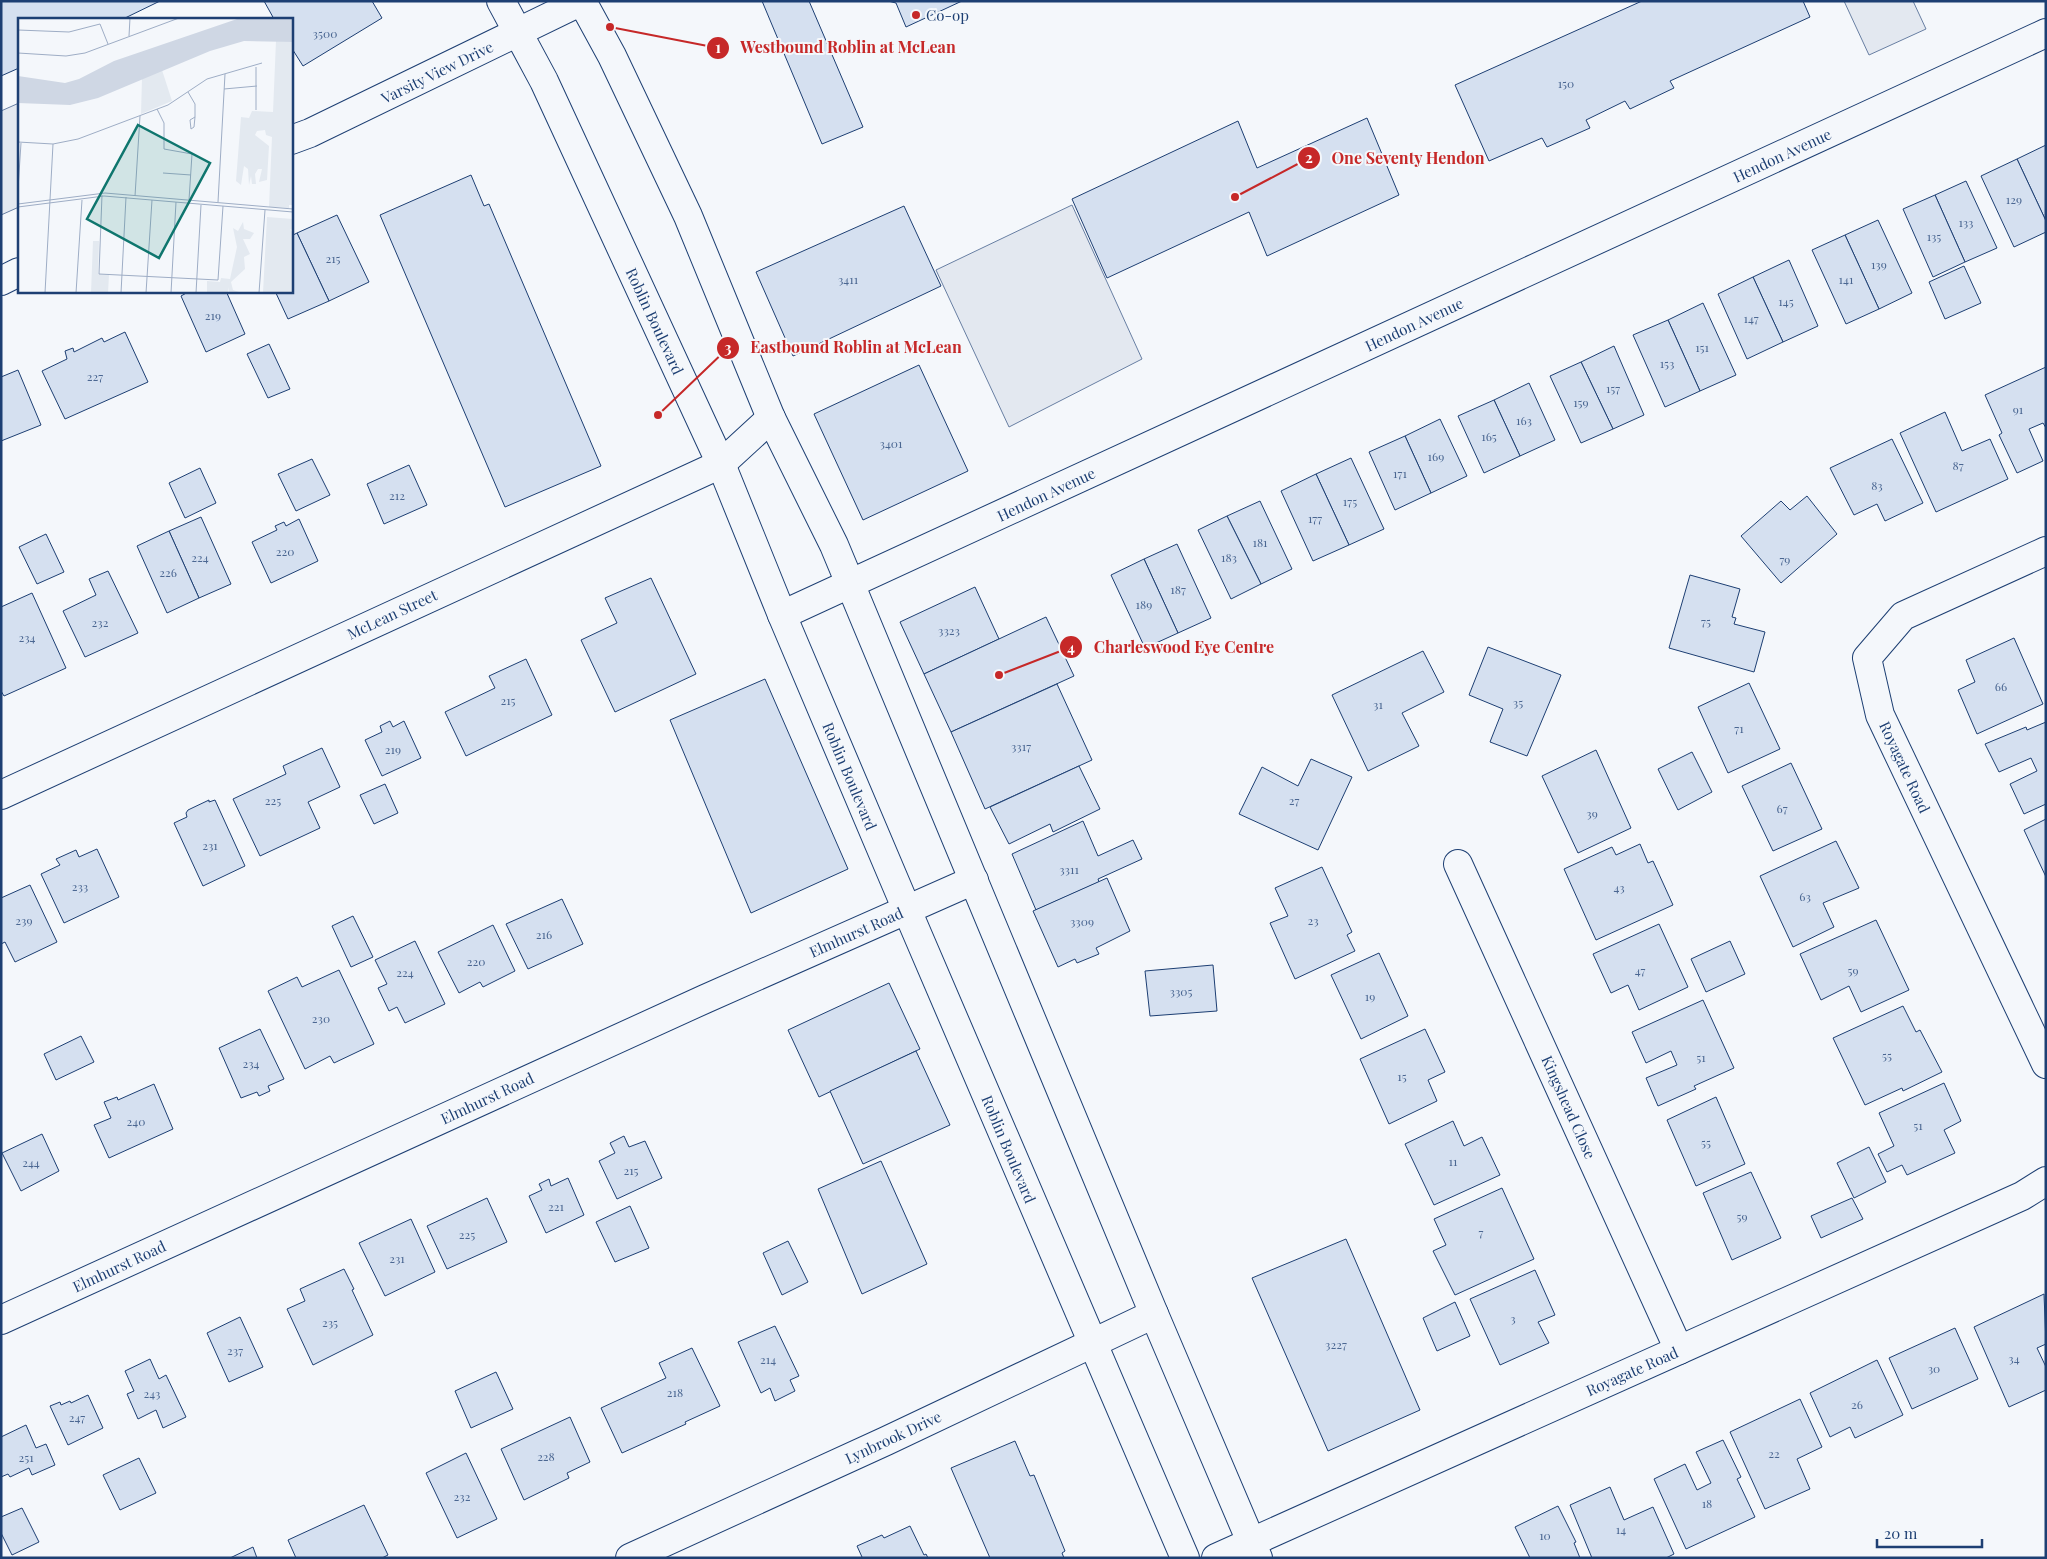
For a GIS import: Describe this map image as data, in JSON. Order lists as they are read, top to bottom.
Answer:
{
  "streets": {
    "street": [
      "Varsity View Drive",
      "Hendon Avenue",
      "Roblin Boulevard",
      "McLean Street",
      "Royagate Road",
      "Elmhurst Road",
      "Kingshead Close",
      "Lynbrook Drive"
    ]
  },
  "crossings": [
    ["Varsity View Drive", "Roblin Boulevard"],
    ["Hendon Avenue", "Roblin Boulevard"],
    ["Roblin Boulevard", "McLean Street"],
    ["Roblin Boulevard", "Elmhurst Road"],
    ["Roblin Boulevard", "Lynbrook Drive"],
    ["Royagate Road", "Kingshead Close"]
  ],
  "places": [
    "Co-op",
    "Westbound Roblin at McLean",
    "One Seventy Hendon",
    "Eastbound Roblin at McLean",
    "Charleswood Eye Centre"
  ],
  "house_numbers": [
    "3500",
    "150",
    "129",
    "133",
    "135",
    "215",
    "139",
    "3411",
    "141",
    "145",
    "219",
    "147",
    "151",
    "153",
    "227",
    "157",
    "159",
    "91",
    "163",
    "165",
    "3401",
    "169",
    "87",
    "171",
    "83",
    "212",
    "175",
    "177",
    "181",
    "220",
    "224",
    "183",
    "79",
    "226",
    "187",
    "189",
    "75",
    "232",
    "3323",
    "234",
    "66",
    "215",
    "35",
    "31",
    "71",
    "3317",
    "219",
    "225",
    "27",
    "67",
    "39",
    "231",
    "3311",
    "233",
    "43",
    "63",
    "239",
    "23",
    "3309",
    "216",
    "220",
    "47",
    "59",
    "224",
    "3305",
    "19",
    "230",
    "55",
    "51",
    "234",
    "15",
    "240",
    "51",
    "55",
    "11",
    "244",
    "215",
    "221",
    "59",
    "7",
    "225",
    "231",
    "3",
    "235",
    "3227",
    "237",
    "34",
    "214",
    "30",
    "218",
    "243",
    "26",
    "247",
    "22",
    "228",
    "251",
    "232",
    "18",
    "14",
    "10"
  ],
  "scale_bar": "20 m"
}
